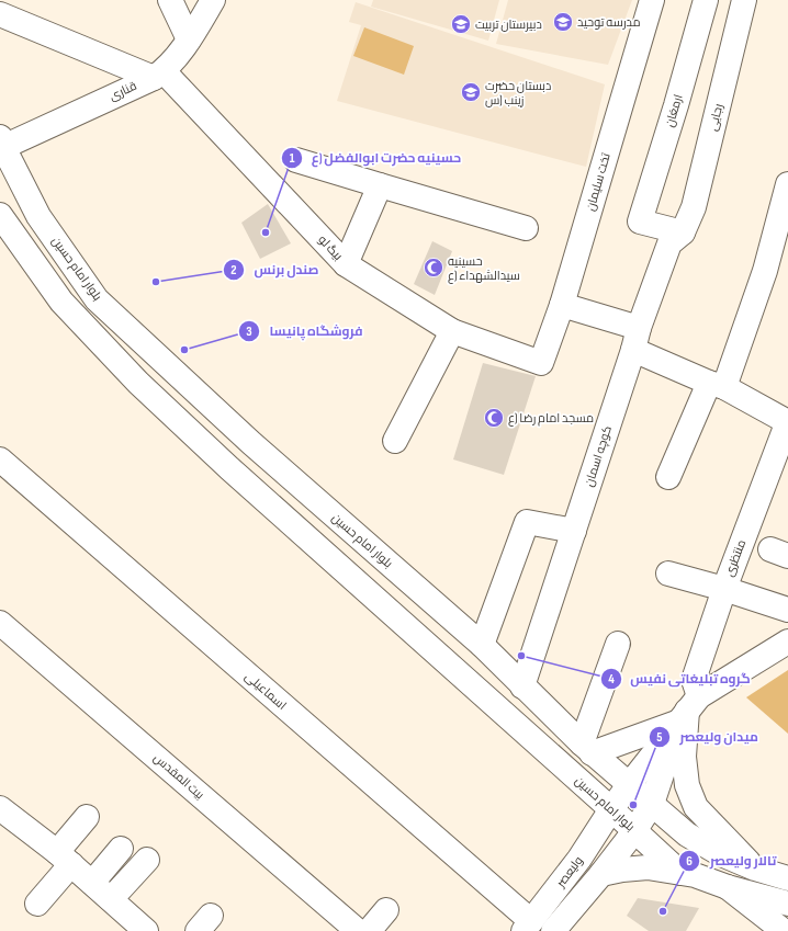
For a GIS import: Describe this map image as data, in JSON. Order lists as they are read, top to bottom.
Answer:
{
  "streets": {
    "street": [
      "قناری",
      "ارمغان",
      "رجایی",
      "تخت سلیمان",
      "بیگ لو",
      "بلوار امام حسین",
      "کوچه اسمان",
      "منتظری",
      "اسماعیلی",
      "بیت المقدس",
      "ولیعصر"
    ]
  },
  "crossings": [
    ["قناری", "بیگ لو"],
    ["قناری", "بلوار امام حسین"],
    ["ارمغان", "رجایی"],
    ["ارمغان", "کوچه اسمان"],
    ["رجایی", "کوچه اسمان"],
    ["تخت سلیمان", "بیگ لو"],
    ["بلوار امام حسین", "کوچه اسمان"],
    ["بلوار امام حسین", "ولیعصر"],
    ["منتظری", "ولیعصر"],
    ["اسماعیلی", "ولیعصر"]
  ],
  "places": {
    "school or university": ["مدرسه توحید", "دبیرستان تربیت", "دبستان حضرت زینب (س"],
    "other": [
      "حسینیه حضرت ابوالفضل (ع",
      "صندل برنس",
      "فروشگاه پانیسا",
      "گروه تبلیغاتی نفیس",
      "میدان ولیعصر",
      "تالار ولیعصر"
    ],
    "mosque": ["حسینیه سیدالشهداء (ع", "مسجد امام رضا (ع"]
  }
}
